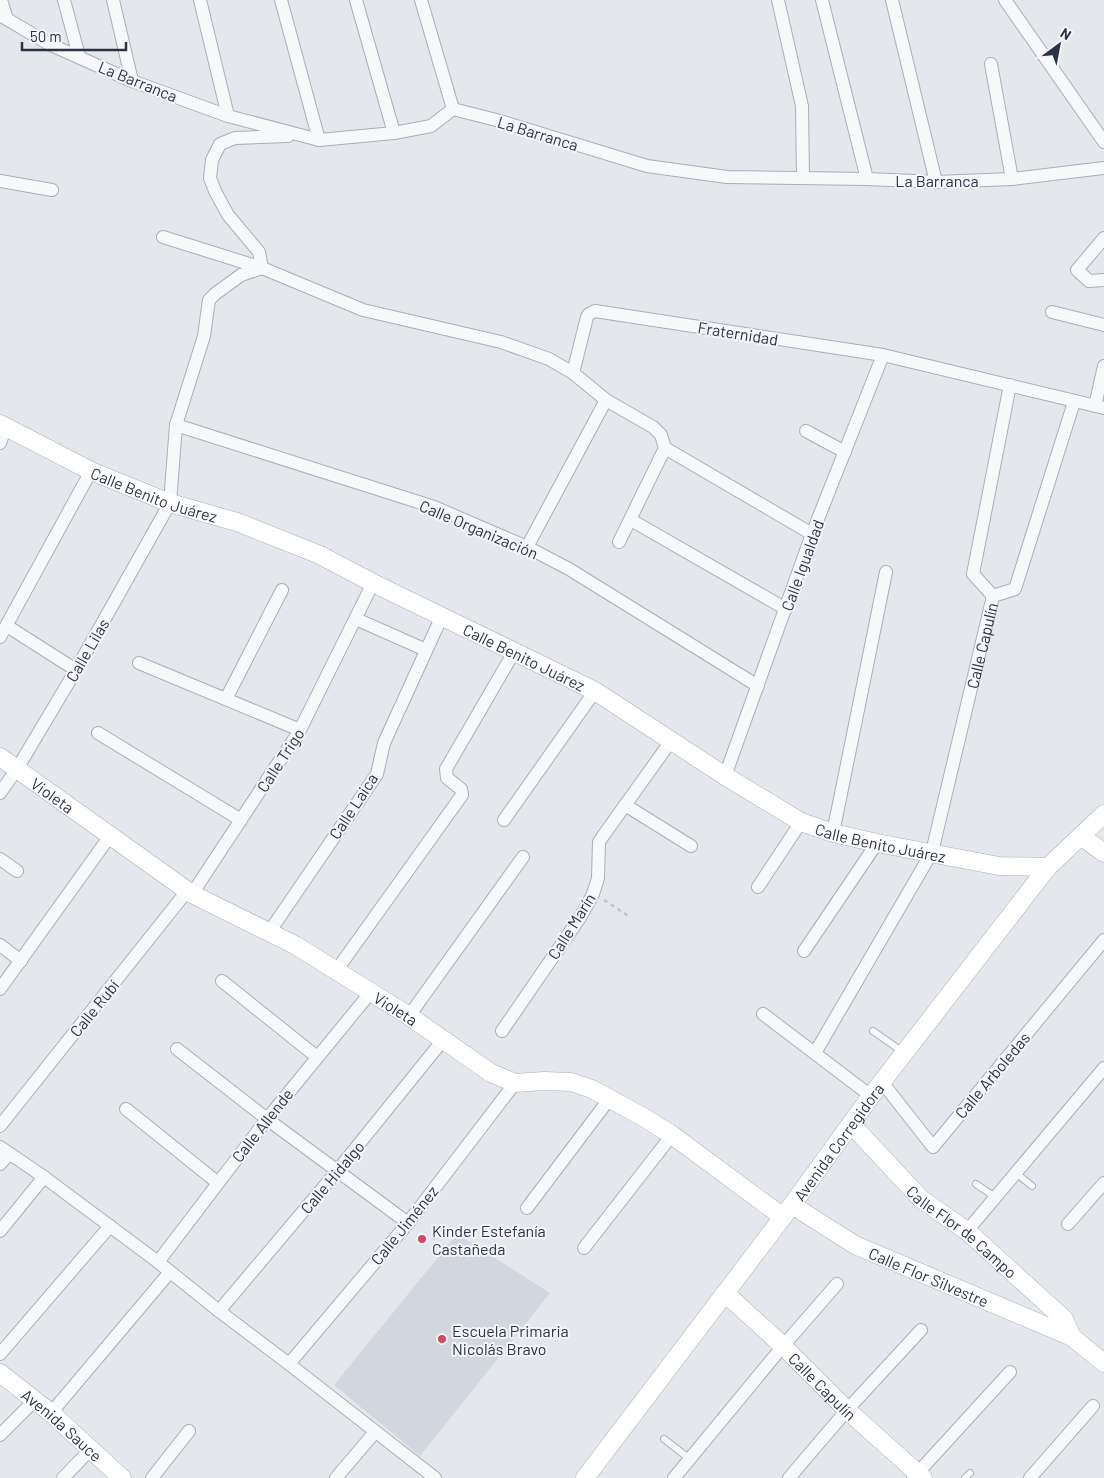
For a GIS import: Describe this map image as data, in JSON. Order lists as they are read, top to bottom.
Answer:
{
  "streets": {
    "street": [
      "La Barranca",
      "Fraternidad",
      "Calle Benito Juárez",
      "Calle Organización",
      "Calle Igualdad",
      "Calle Capulín",
      "Calle Lilas",
      "Calle Trigo",
      "Violeta",
      "Calle Laica",
      "Calle Marín",
      "Calle Rubí",
      "Calle Arboledas",
      "Calle Allende",
      "Avenida Corregidora",
      "Calle Hidalgo",
      "Calle Jiménez",
      "Calle Flor de Campo",
      "Calle Flor Silvestre",
      "Avenida Sauce"
    ]
  },
  "crossings": [
    ["Fraternidad", "Calle Igualdad"],
    ["Fraternidad", "Calle Capulín"],
    ["Calle Benito Juárez", "Calle Igualdad"],
    ["Calle Benito Juárez", "Calle Capulín"],
    ["Calle Benito Juárez", "Calle Lilas"],
    ["Calle Benito Juárez", "Calle Trigo"],
    ["Calle Benito Juárez", "Calle Laica"],
    ["Calle Benito Juárez", "Calle Marín"],
    ["Calle Benito Juárez", "Avenida Corregidora"],
    ["Calle Organización", "Calle Igualdad"],
    ["Calle Capulín", "Avenida Corregidora"],
    ["Calle Lilas", "Violeta"],
    ["Calle Trigo", "Violeta"],
    ["Calle Trigo", "Calle Rubí"],
    ["Violeta", "Calle Laica"],
    ["Violeta", "Calle Rubí"],
    ["Violeta", "Calle Allende"],
    ["Violeta", "Avenida Corregidora"],
    ["Violeta", "Calle Hidalgo"],
    ["Violeta", "Calle Jiménez"],
    ["Violeta", "Calle Flor Silvestre"],
    ["Calle Arboledas", "Avenida Corregidora"],
    ["Avenida Corregidora", "Calle Flor de Campo"],
    ["Avenida Corregidora", "Calle Flor Silvestre"],
    ["Calle Flor de Campo", "Calle Flor Silvestre"]
  ],
  "places": ["Kinder Estefanía Castañeda", "Escuela Primaria Nicolás Bravo"],
  "scale_bar": "50 m",
  "north": "top right"
}
